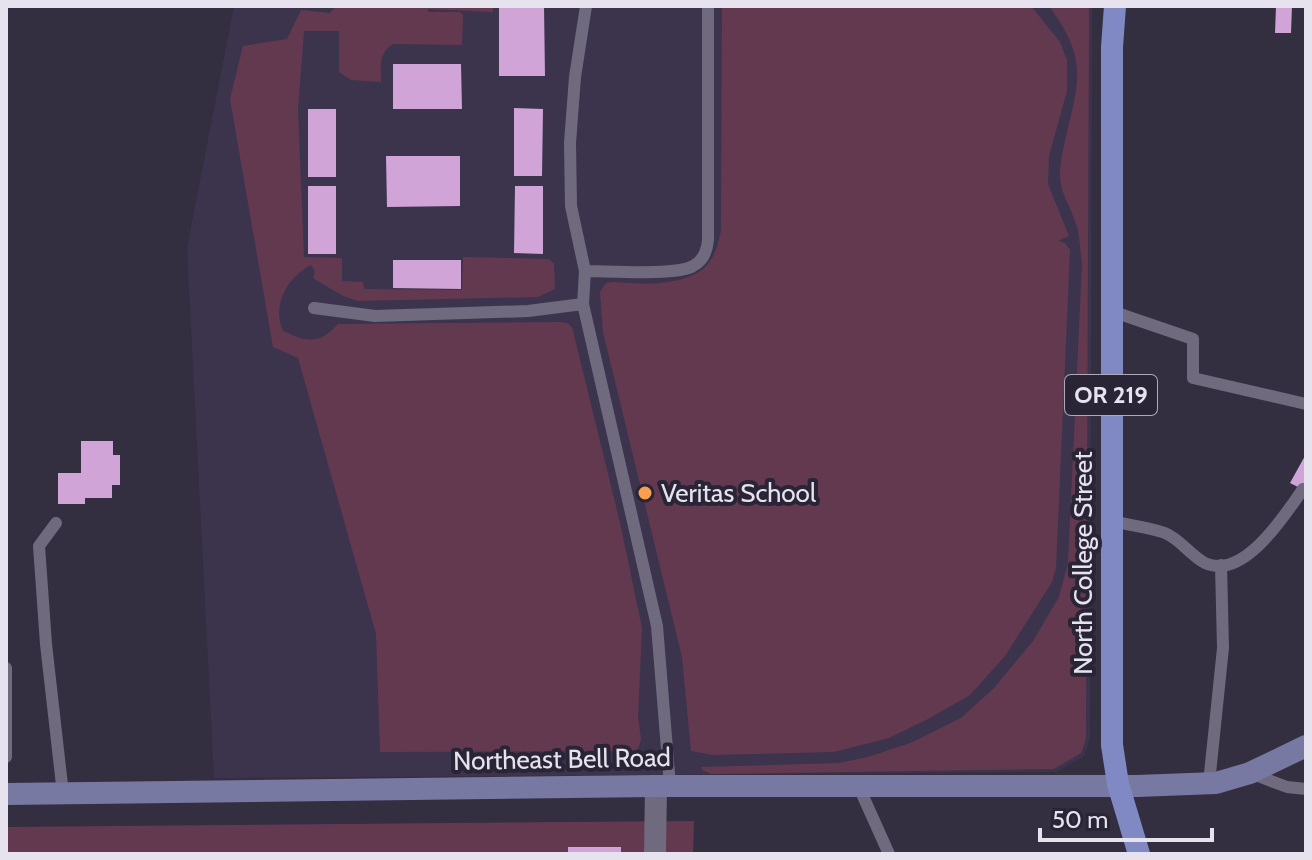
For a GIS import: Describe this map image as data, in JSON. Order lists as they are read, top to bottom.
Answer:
{
  "streets": {
    "main road": ["OR 219", "North College Street", "Northeast Bell Road"]
  },
  "crossings": [
    ["OR 219", "North College Street"],
    ["OR 219", "Northeast Bell Road"],
    ["North College Street", "Northeast Bell Road"]
  ],
  "places": ["Veritas School"],
  "scale_bar": "50 m"
}
